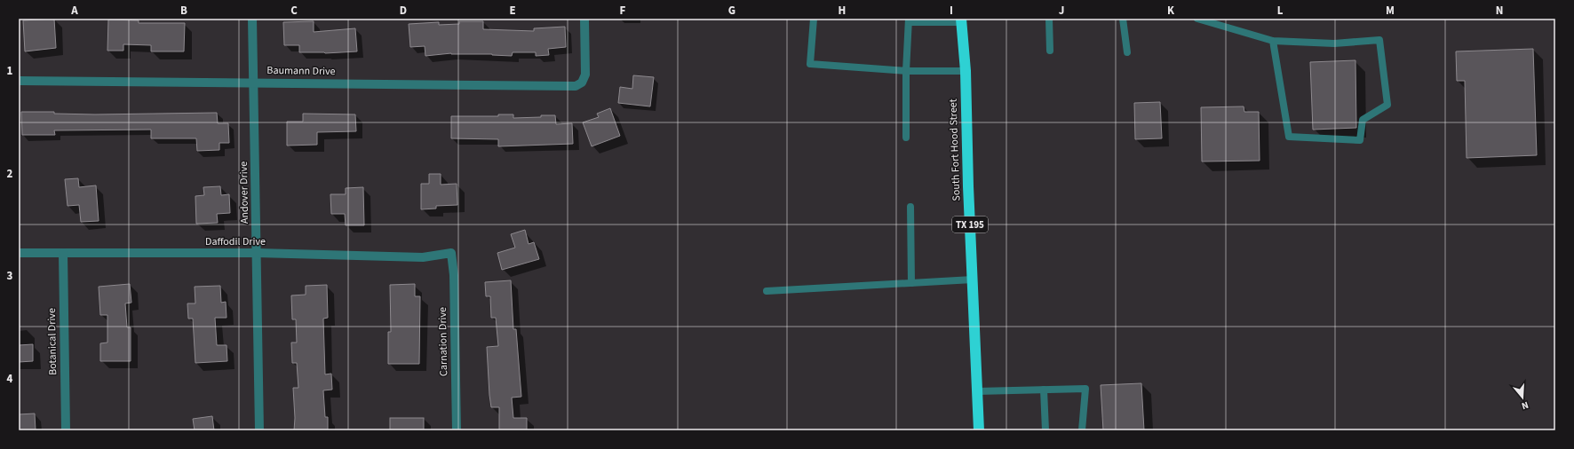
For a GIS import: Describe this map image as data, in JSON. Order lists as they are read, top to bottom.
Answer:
{
  "streets": {
    "highway": ["South Fort Hood Street", "TX 195"],
    "street": [
      "Baumann Drive",
      "Andover Drive",
      "Daffodil Drive",
      "Botanical Drive",
      "Carnation Drive"
    ]
  },
  "crossings": [
    ["Baumann Drive", "Andover Drive"],
    ["Andover Drive", "Daffodil Drive"],
    ["Daffodil Drive", "Botanical Drive"],
    ["Daffodil Drive", "Carnation Drive"]
  ],
  "north": "bottom",
  "grid": {
    "columns": [
      "A",
      "B",
      "C",
      "D",
      "E",
      "F",
      "G",
      "H",
      "I",
      "J",
      "K",
      "L",
      "M",
      "N"
    ],
    "rows": [
      "1",
      "2",
      "3",
      "4"
    ]
  }
}
